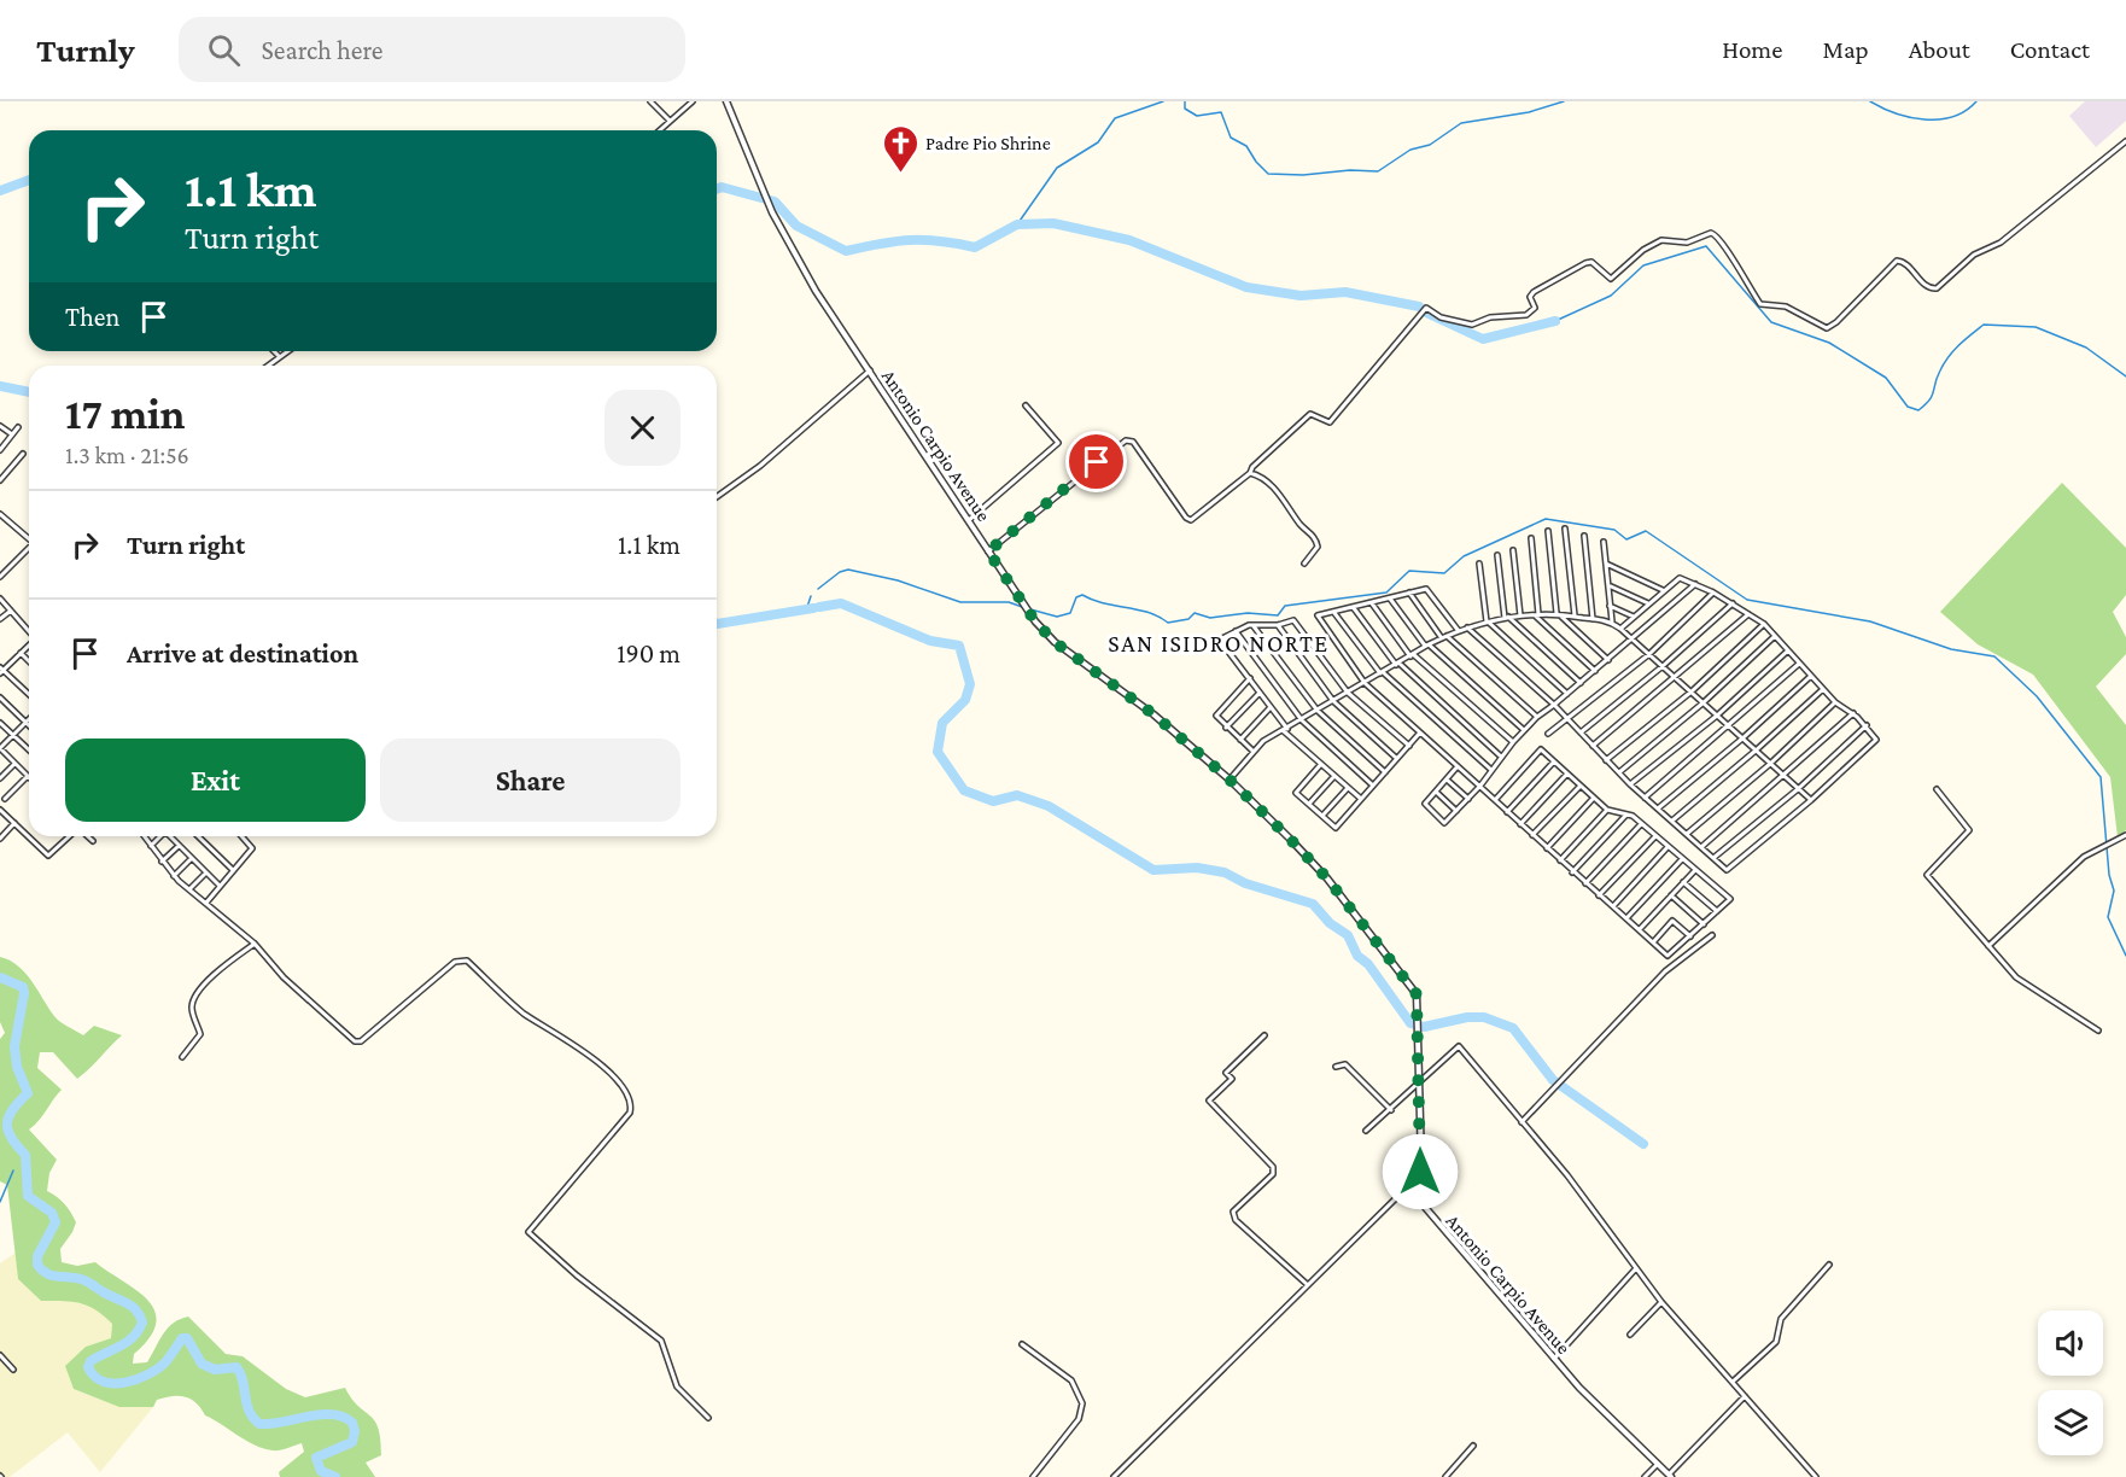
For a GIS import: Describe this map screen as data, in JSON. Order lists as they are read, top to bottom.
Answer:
{
  "streets": {
    "street": ["Antonio Carpio Avenue"]
  },
  "districts": ["SAN ISIDRO NORTE"],
  "places": {
    "church": ["Padre Pio Shrine"]
  },
  "page": {
    "header": "Turnly",
    "search": "Search here",
    "nav": [
      "Home",
      "Map",
      "About",
      "Contact"
    ],
    "turn": ["1.1 km", "Turn right"],
    "then": "Then",
    "heading": ["17 min", "1.3 km · 21:56"],
    "list": [
      {
        "name": "Turn right",
        "value": "1.1 km"
      },
      {
        "name": "Arrive at destination",
        "value": "190 m"
      }
    ],
    "buttons": ["Exit", "Share"]
  }
}
